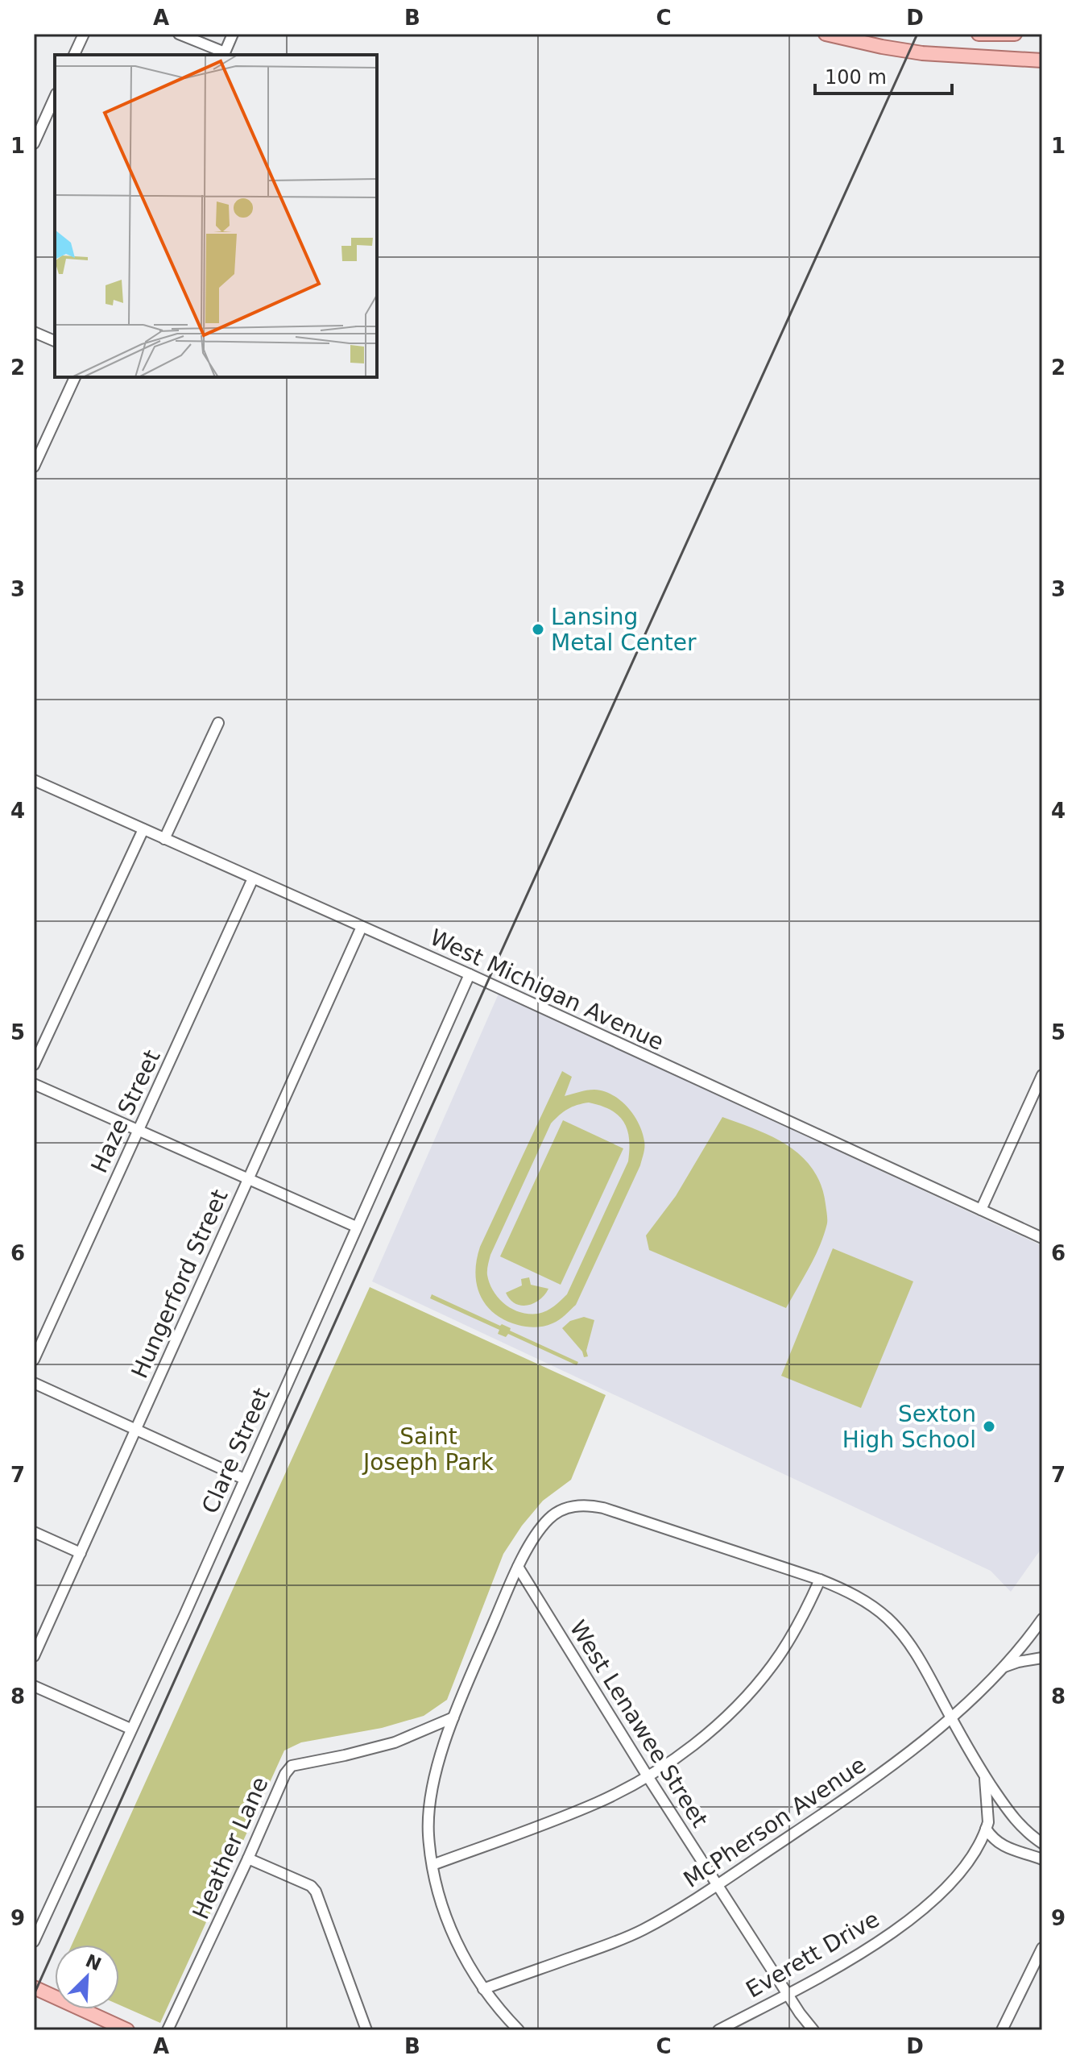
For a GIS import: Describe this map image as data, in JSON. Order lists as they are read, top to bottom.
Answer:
{
  "streets": {
    "street": [
      "West Michigan Avenue",
      "Haze Street",
      "Hungerford Street",
      "Clare Street",
      "West Lenawee Street",
      "McPherson Avenue",
      "Heather Lane",
      "Everett Drive"
    ]
  },
  "crossings": [
    ["West Michigan Avenue", "Haze Street"],
    ["West Michigan Avenue", "Hungerford Street"],
    ["West Michigan Avenue", "Clare Street"],
    ["West Lenawee Street", "McPherson Avenue"],
    ["West Lenawee Street", "Everett Drive"]
  ],
  "parks": ["Saint Joseph Park"],
  "places": ["Lansing Metal Center", "Sexton High School"],
  "scale_bar": "100 m",
  "north": "top right",
  "grid": {
    "columns": [
      "A",
      "B",
      "C",
      "D"
    ],
    "rows": [
      "1",
      "2",
      "3",
      "4",
      "5",
      "6",
      "7",
      "8",
      "9"
    ]
  }
}
